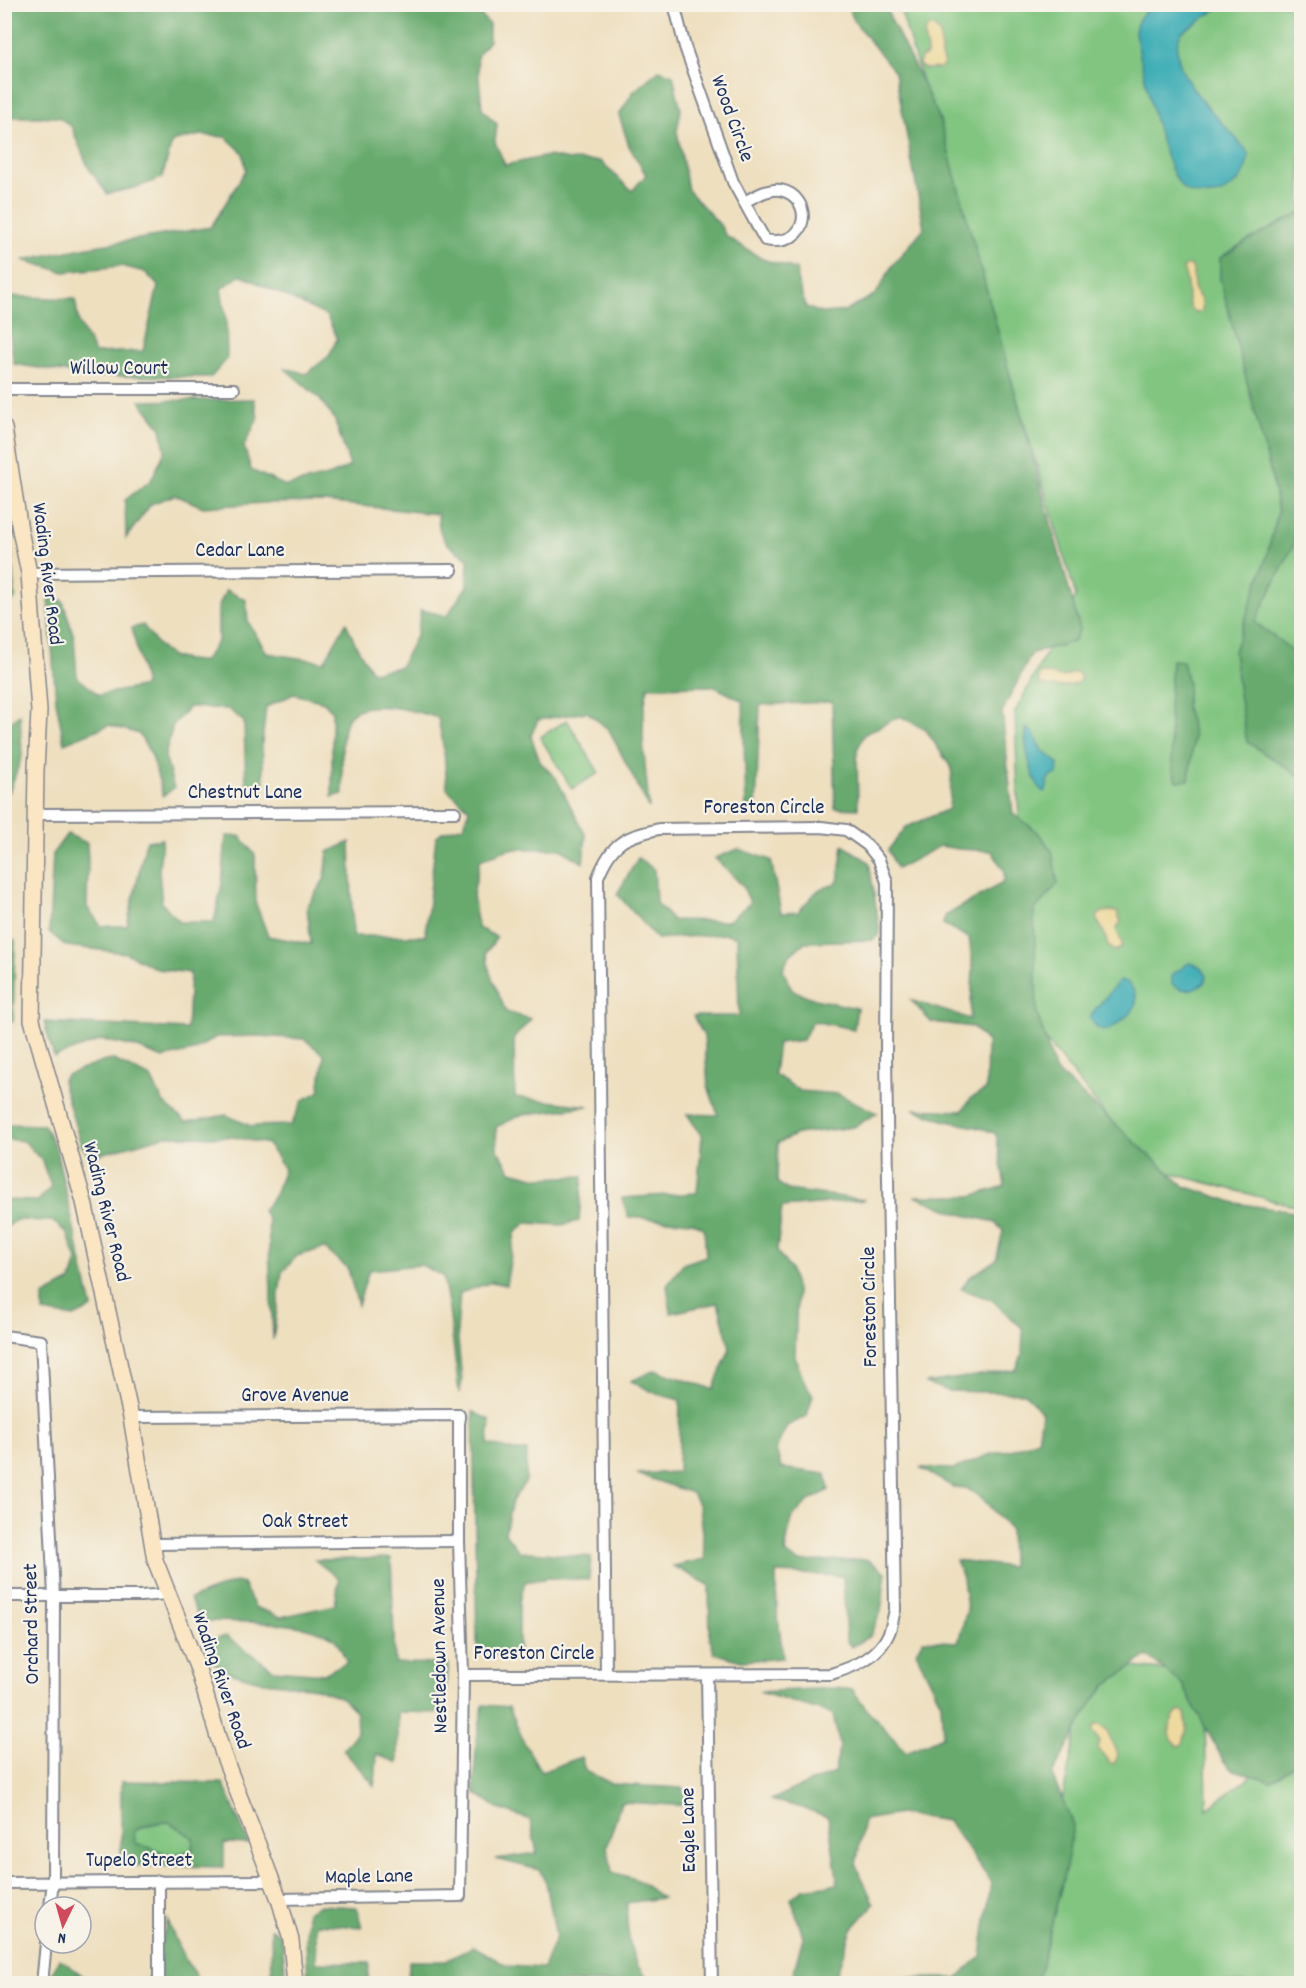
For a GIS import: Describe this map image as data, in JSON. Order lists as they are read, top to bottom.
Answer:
{
  "streets": {
    "main road": ["Wading River Road"],
    "street": [
      "Wood Circle",
      "Willow Court",
      "Cedar Lane",
      "Chestnut Lane",
      "Foreston Circle",
      "Grove Avenue",
      "Oak Street",
      "Orchard Street",
      "Nestledown Avenue",
      "Eagle Lane",
      "Tupelo Street",
      "Maple Lane"
    ]
  },
  "crossings": [
    ["Cedar Lane", "Wading River Road"],
    ["Wading River Road", "Chestnut Lane"],
    ["Wading River Road", "Grove Avenue"],
    ["Wading River Road", "Oak Street"],
    ["Wading River Road", "Tupelo Street"],
    ["Wading River Road", "Maple Lane"],
    ["Foreston Circle", "Nestledown Avenue"],
    ["Foreston Circle", "Eagle Lane"],
    ["Grove Avenue", "Nestledown Avenue"],
    ["Oak Street", "Nestledown Avenue"],
    ["Orchard Street", "Tupelo Street"],
    ["Nestledown Avenue", "Maple Lane"]
  ],
  "north": "bottom"
}
